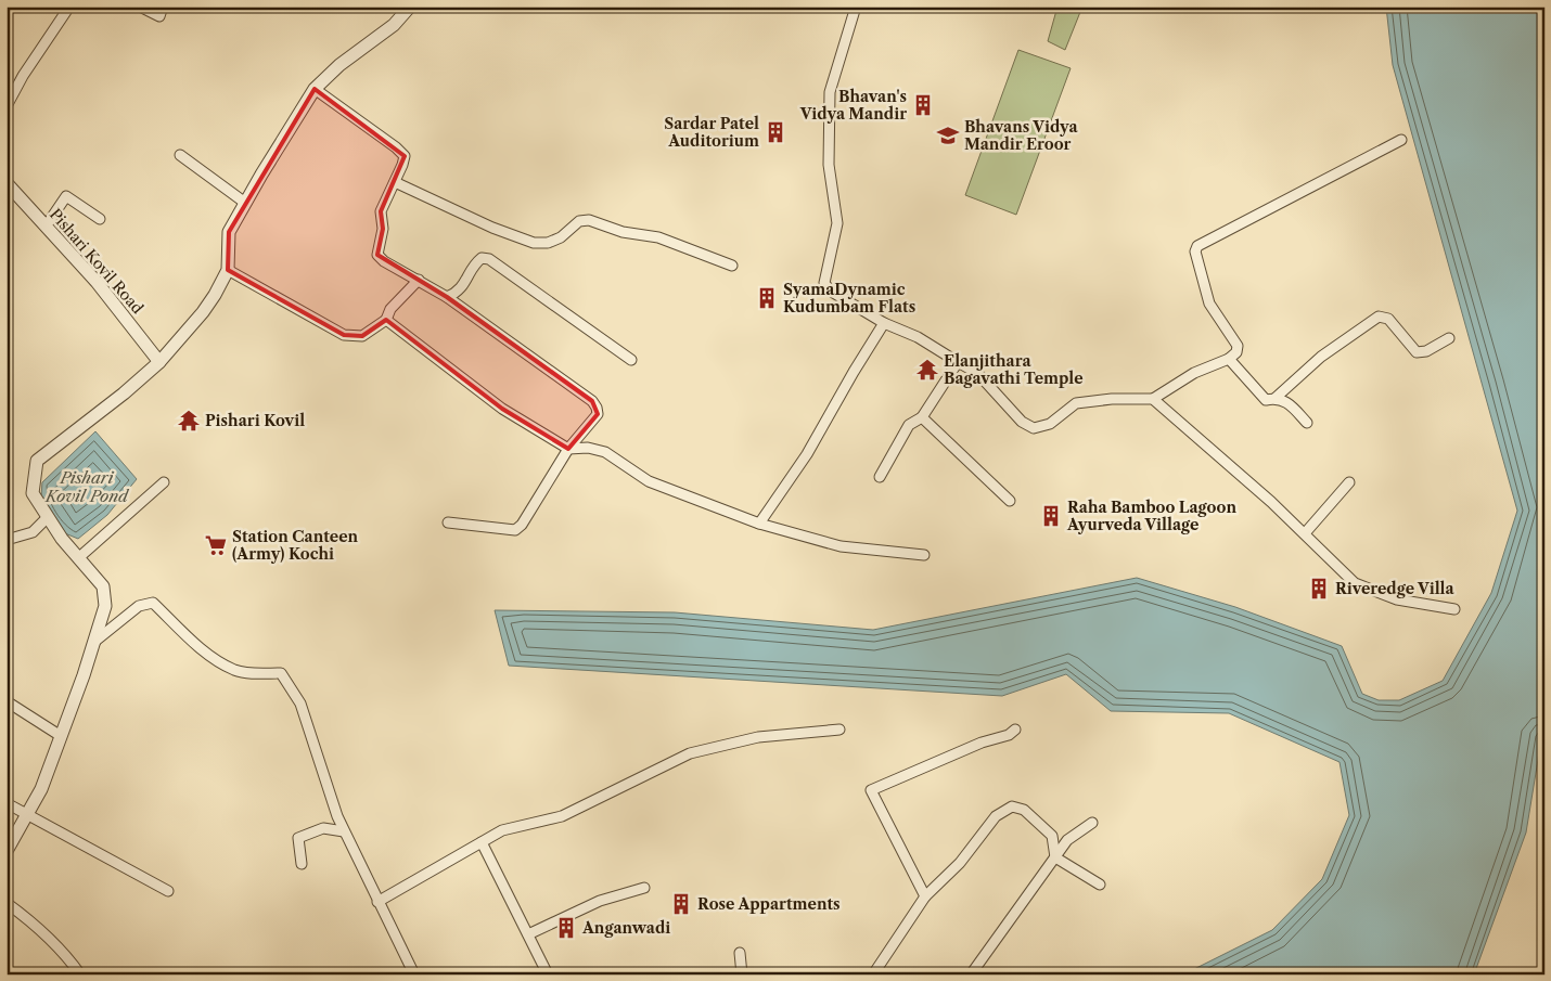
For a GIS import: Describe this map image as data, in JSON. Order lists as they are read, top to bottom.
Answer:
{
  "streets": {
    "street": ["Pishari Kovil Road"]
  },
  "water": ["Pishari Kovil Pond"],
  "places": {
    "building": [
      "Bhavan's Vidya Mandir",
      "Sardar Patel Auditorium",
      "SyamaDynamic Kudumbam Flats",
      "Raha Bamboo Lagoon Ayurveda Village",
      "Riveredge Villa",
      "Rose Appartments",
      "Anganwadi"
    ],
    "school or university": ["Bhavans Vidya Mandir Eroor"],
    "temple": ["Elanjithara Bagavathi Temple", "Pishari Kovil"],
    "supermarket": ["Station Canteen (Army) Kochi"]
  }
}
